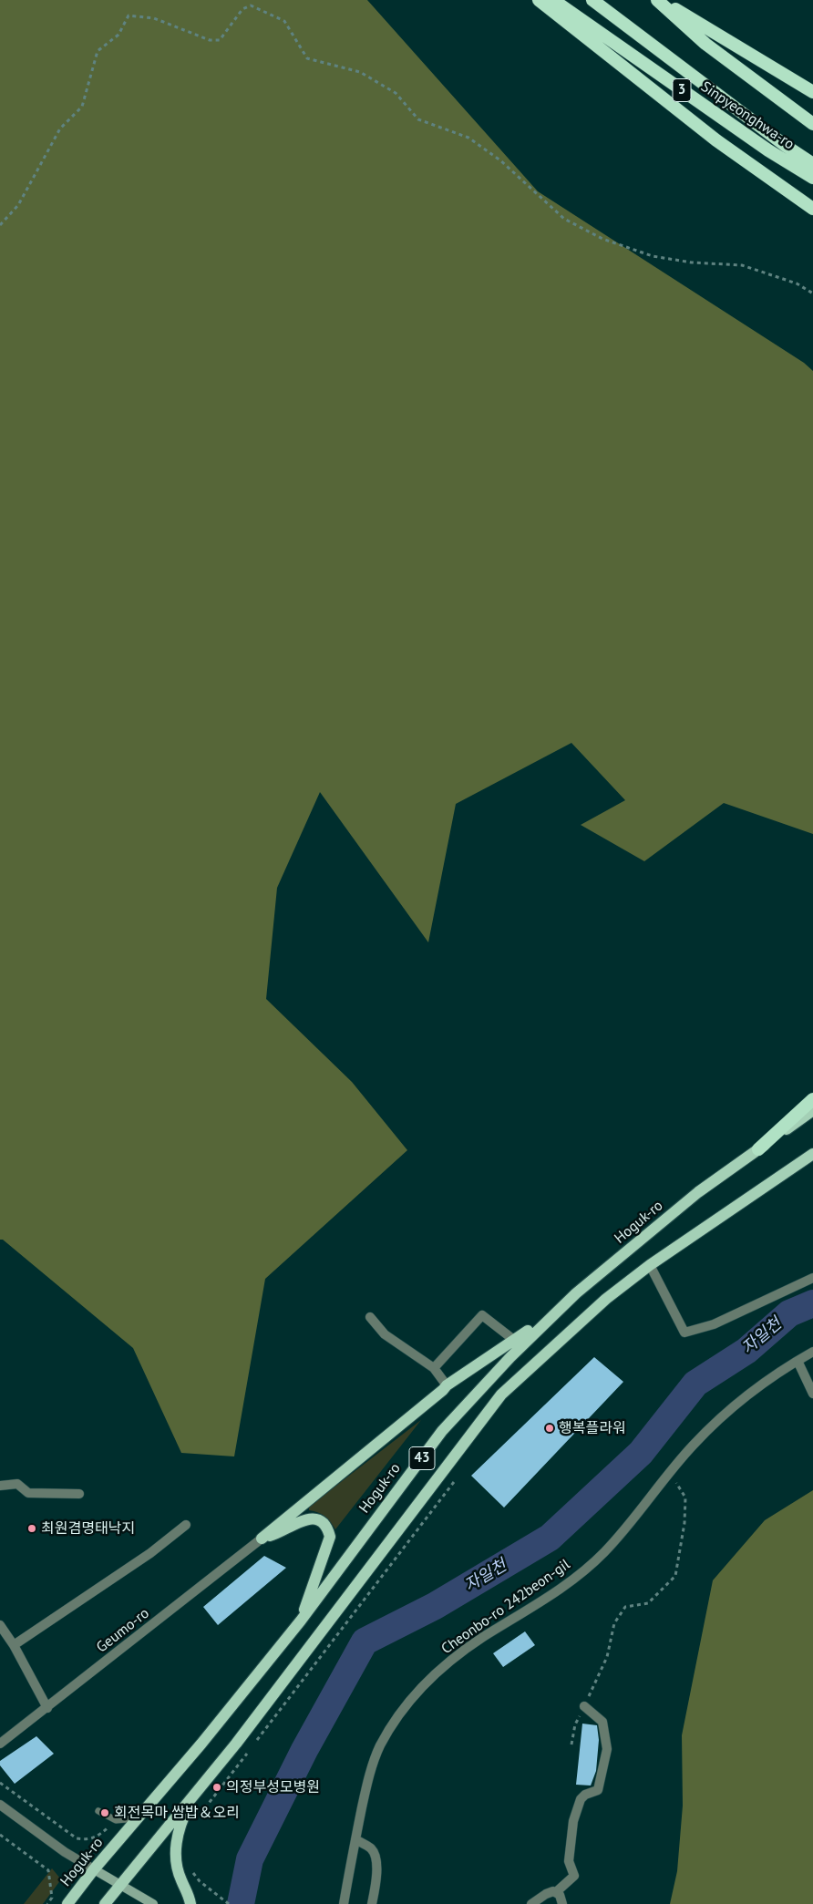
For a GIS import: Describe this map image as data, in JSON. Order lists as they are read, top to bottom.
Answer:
{
  "streets": {
    "highway": ["3", "Sinpyeonghwa-ro"],
    "main road": ["Hoguk-ro", "43"],
    "street": ["Cheonbo-ro 242beon-gil", "Geumo-ro"]
  },
  "water": ["자일천"],
  "places": [
    "행복플라워",
    "최원겸명태낙지",
    "의정부성모병원",
    "회전목마 쌈밥＆오리"
  ]
}
